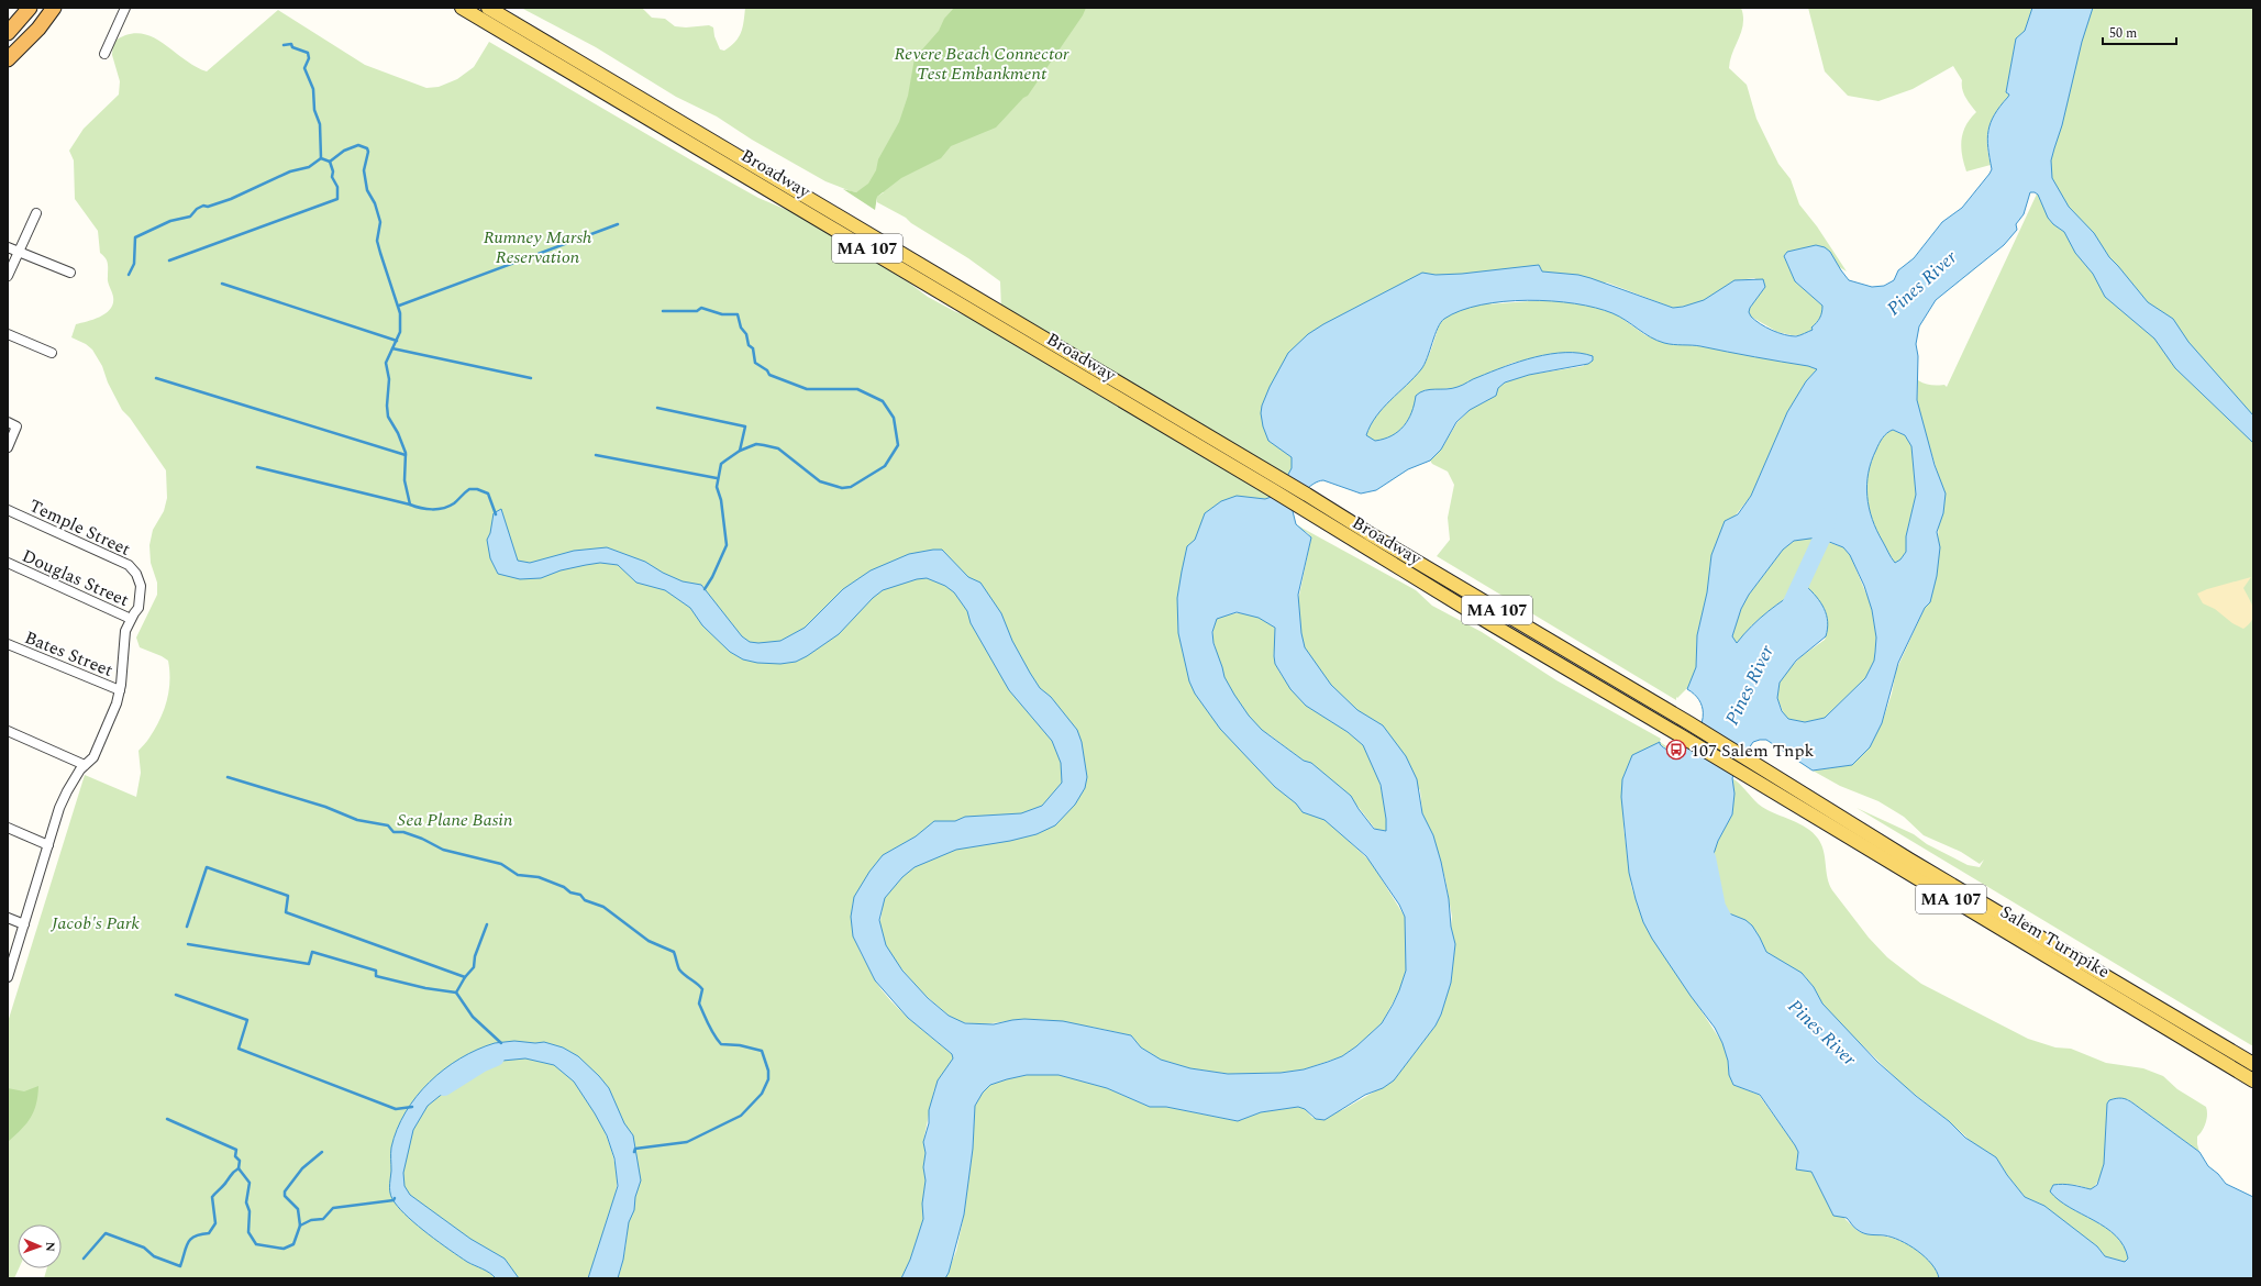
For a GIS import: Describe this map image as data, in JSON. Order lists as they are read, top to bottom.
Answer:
{
  "streets": {
    "main road": ["Broadway", "MA 107", "Salem Turnpike"],
    "street": ["Temple Street", "Douglas Street", "Bates Street"]
  },
  "crossings": [
    ["Broadway", "Salem Turnpike"],
    ["Temple Street", "Douglas Street"]
  ],
  "water": ["Pines River"],
  "parks": [
    "Revere Beach Connector Test Embankment",
    "Rumney Marsh Reservation",
    "Sea Plane Basin",
    "Jacob's Park"
  ],
  "places": {
    "bus stop": ["107 Salem Tnpk"]
  },
  "scale_bar": "50 m",
  "north": "right"
}
